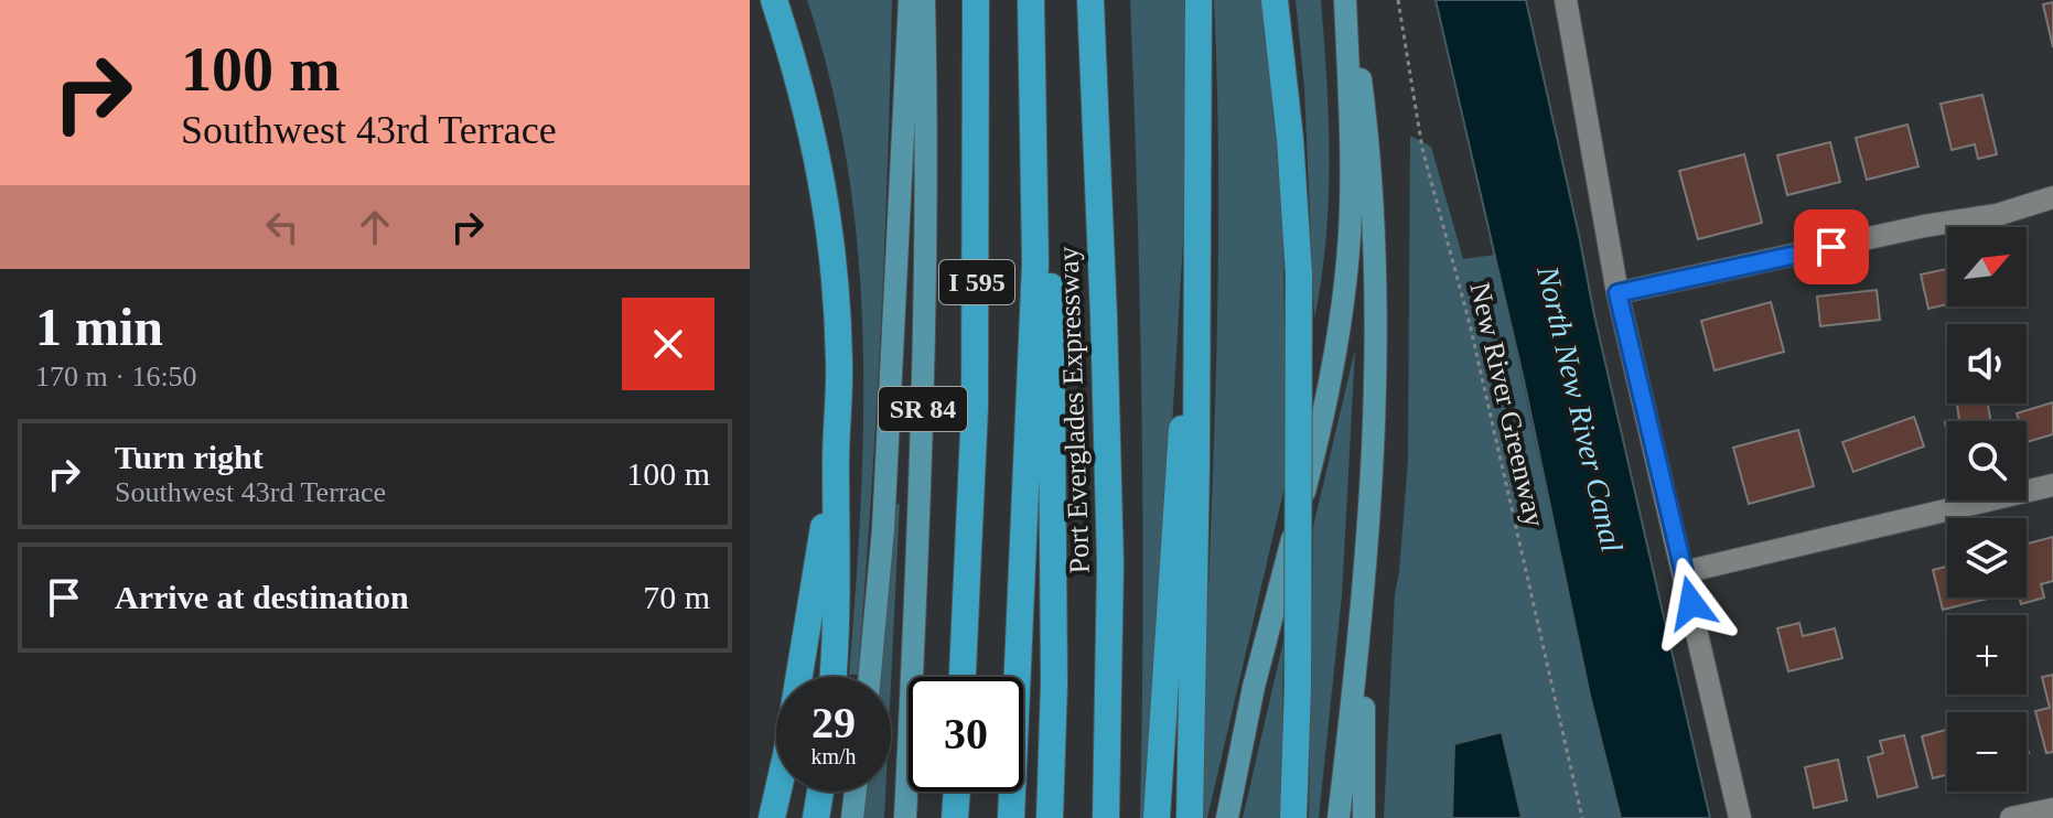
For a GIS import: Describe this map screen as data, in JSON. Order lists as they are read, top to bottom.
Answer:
{
  "streets": {
    "highway": ["I 595", "Port Everglades Expressway"],
    "main road": ["SR 84"],
    "path": ["New River Greenway"]
  },
  "water": ["North New River Canal"],
  "north": "top right",
  "page": {
    "turn": ["100 m", "Southwest 43rd Terrace"],
    "map_buttons": ["+", "−"],
    "heading": ["1 min", "170 m · 16:50"],
    "list": [
      {
        "name": "Turn right",
        "note": "Southwest 43rd Terrace",
        "value": "100 m"
      },
      {
        "name": "Arrive at destination",
        "value": "70 m"
      }
    ],
    "speed": "29 km/h",
    "limit": "30"
  }
}
